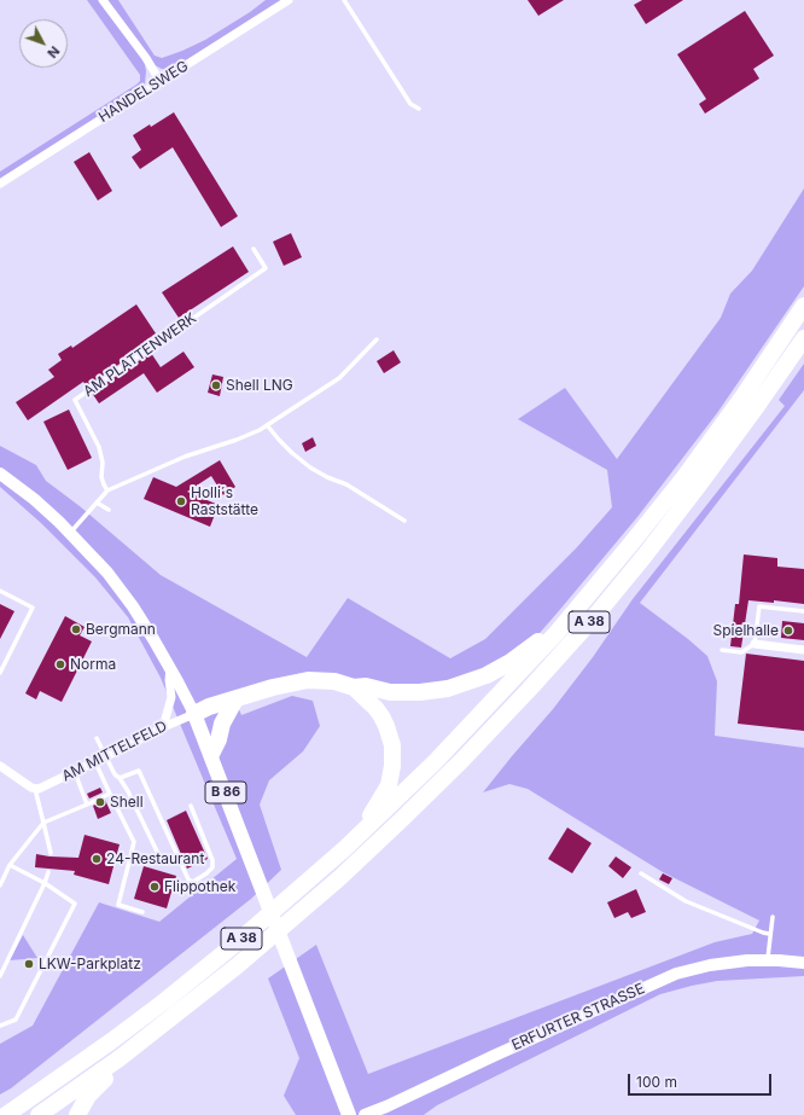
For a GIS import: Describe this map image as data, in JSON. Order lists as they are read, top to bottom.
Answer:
{
  "streets": {
    "highway": ["A 38"],
    "main road": ["B 86", "ERFURTER STRASSE"],
    "street": ["HANDELSWEG", "AM MITTELFELD"],
    "lane": ["AM PLATTENWERK"]
  },
  "crossings": [
    ["AM MITTELFELD", "B 86"]
  ],
  "places": [
    "Shell LNG",
    "Holli´s Raststätte",
    "Bergmann",
    "Spielhalle",
    "Norma",
    "Shell",
    "24-Restaurant",
    "Flippothek",
    "LKW-Parkplatz"
  ],
  "scale_bar": "100 m",
  "north": "bottom right"
}
